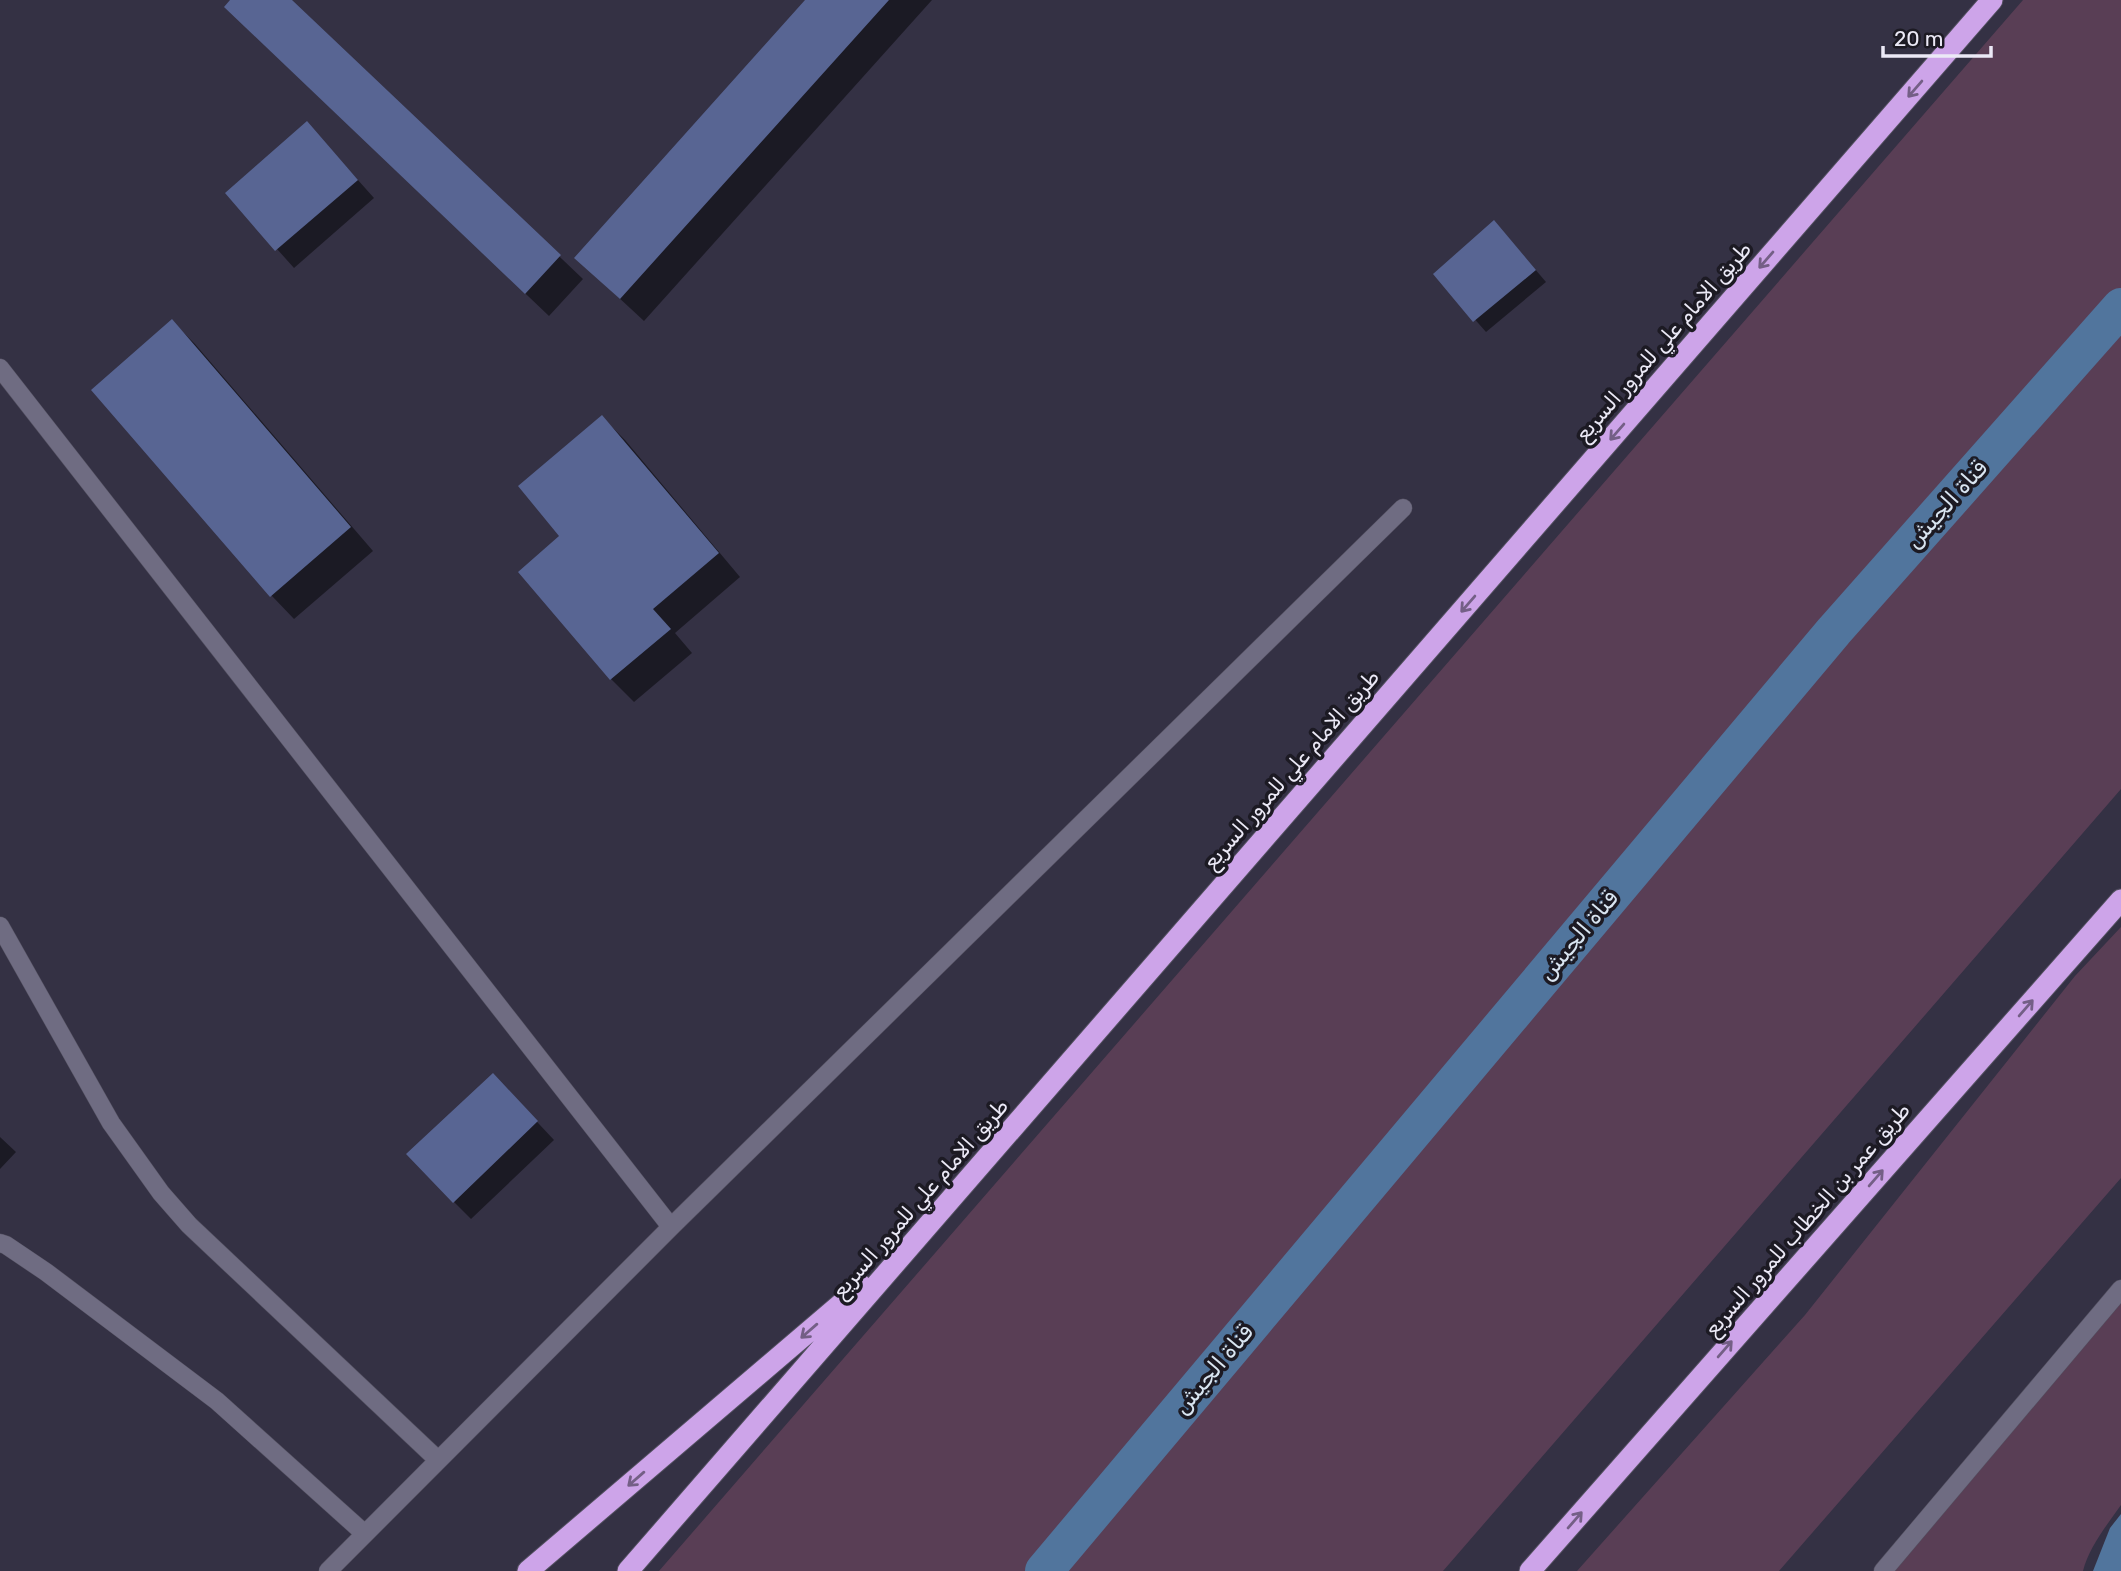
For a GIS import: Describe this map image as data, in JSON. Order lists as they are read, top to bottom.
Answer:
{
  "streets": {
    "highway": ["طريق الامام علي للمرور السريع", "طريق عمر بن الخطاب للمرور السريع"]
  },
  "one_way": ["طريق الامام علي للمرور السريع", "طريق عمر بن الخطاب للمرور السريع"],
  "water": ["قناة الجيش"],
  "scale_bar": "20 m"
}
